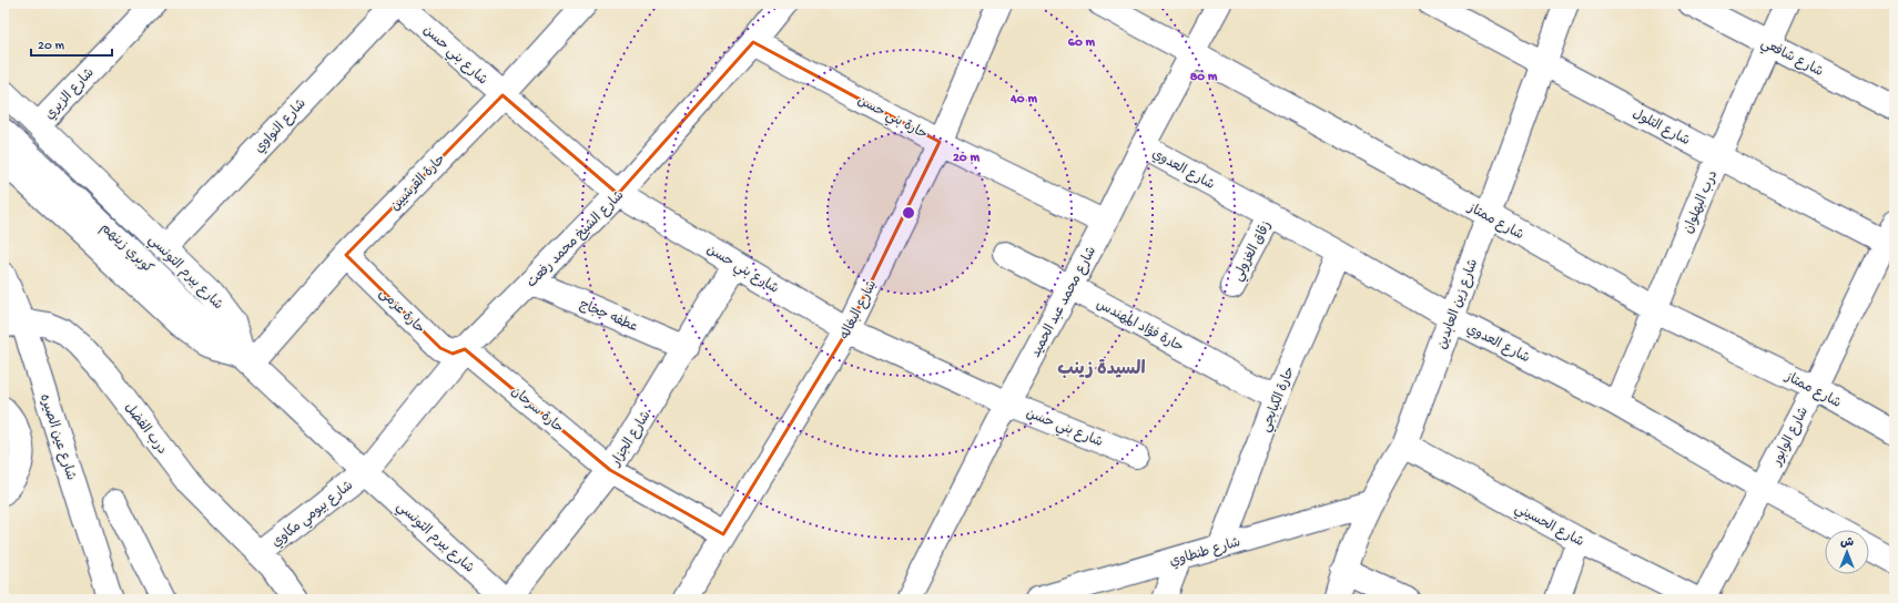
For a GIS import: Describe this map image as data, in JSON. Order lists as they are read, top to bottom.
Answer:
{
  "streets": {
    "street": [
      "شارع بني حسن",
      "شارع شافعي",
      "شارع الزيري",
      "حارة بني حسن",
      "شارع النواوي",
      "شارع التلول",
      "شارع العدوي",
      "حارة القرشيين",
      "درب البهلوان",
      "شارع ممتاز",
      "شارع الشيخ محمد رفعت",
      "كوبري زينهم",
      "زقاق الغزولي",
      "شارع بيرم التونسي",
      "شارع محمد عبد الحميد",
      "شارع زين العابدين",
      "شارع البغاله",
      "حارة عزمى",
      "عطفه حجاج",
      "حارة فؤاد المهندس",
      "حارة الكبابجي",
      "حارة سرحان",
      "درب الفضل",
      "شارع الوابور",
      "شارع عين الصيره",
      "شارع الجزار",
      "شارع بيومي مكاوي",
      "شارع الحسيني",
      "شارع طنطاوي"
    ]
  },
  "crossings": [
    ["شارع بني حسن", "شارع النواوي"],
    ["شارع بني حسن", "حارة القرشيين"],
    ["شارع بني حسن", "شارع الشيخ محمد رفعت"],
    ["شارع بني حسن", "شارع محمد عبد الحميد"],
    ["شارع بني حسن", "شارع البغاله"],
    ["شارع بني حسن", "شارع الجزار"],
    ["شارع شافعي", "درب البهلوان"],
    ["شارع الزيري", "شارع بيرم التونسي"],
    ["حارة بني حسن", "شارع الشيخ محمد رفعت"],
    ["حارة بني حسن", "شارع محمد عبد الحميد"],
    ["حارة بني حسن", "شارع البغاله"],
    ["شارع النواوي", "شارع بيرم التونسي"],
    ["شارع التلول", "درب البهلوان"],
    ["شارع التلول", "شارع زين العابدين"],
    ["شارع التلول", "شارع الوابور"],
    ["شارع العدوي", "درب البهلوان"],
    ["شارع العدوي", "زقاق الغزولي"],
    ["شارع العدوي", "شارع محمد عبد الحميد"],
    ["شارع العدوي", "شارع زين العابدين"],
    ["شارع العدوي", "حارة الكبابجي"],
    ["شارع العدوي", "شارع الوابور"],
    ["حارة القرشيين", "كوبري زينهم"],
    ["حارة القرشيين", "شارع بيرم التونسي"],
    ["حارة القرشيين", "حارة عزمى"],
    ["درب البهلوان", "شارع ممتاز"],
    ["شارع ممتاز", "شارع محمد عبد الحميد"],
    ["شارع ممتاز", "شارع زين العابدين"],
    ["شارع ممتاز", "شارع الوابور"],
    ["شارع الشيخ محمد رفعت", "شارع بيرم التونسي"],
    ["شارع الشيخ محمد رفعت", "حارة عزمى"],
    ["شارع الشيخ محمد رفعت", "عطفه حجاج"],
    ["شارع الشيخ محمد رفعت", "حارة سرحان"],
    ["شارع الشيخ محمد رفعت", "شارع بيومي مكاوي"],
    ["كوبري زينهم", "شارع بيرم التونسي"],
    ["شارع بيرم التونسي", "شارع الجزار"],
    ["شارع بيرم التونسي", "شارع بيومي مكاوي"],
    ["شارع محمد عبد الحميد", "حارة فؤاد المهندس"],
    ["شارع زين العابدين", "شارع الحسيني"],
    ["شارع زين العابدين", "شارع طنطاوي"],
    ["شارع البغاله", "حارة سرحان"],
    ["حارة عزمى", "حارة سرحان"],
    ["عطفه حجاج", "شارع الجزار"],
    ["حارة فؤاد المهندس", "حارة الكبابجي"],
    ["حارة الكبابجي", "شارع طنطاوي"],
    ["حارة سرحان", "شارع الجزار"],
    ["درب الفضل", "شارع عين الصيره"],
    ["درب الفضل", "شارع بيومي مكاوي"]
  ],
  "districts": ["السيدة زينب"],
  "scale_bar": "20 m",
  "north": "top",
  "rings": [
    "60 m",
    "80 m",
    "40 m",
    "20 m"
  ]
}
